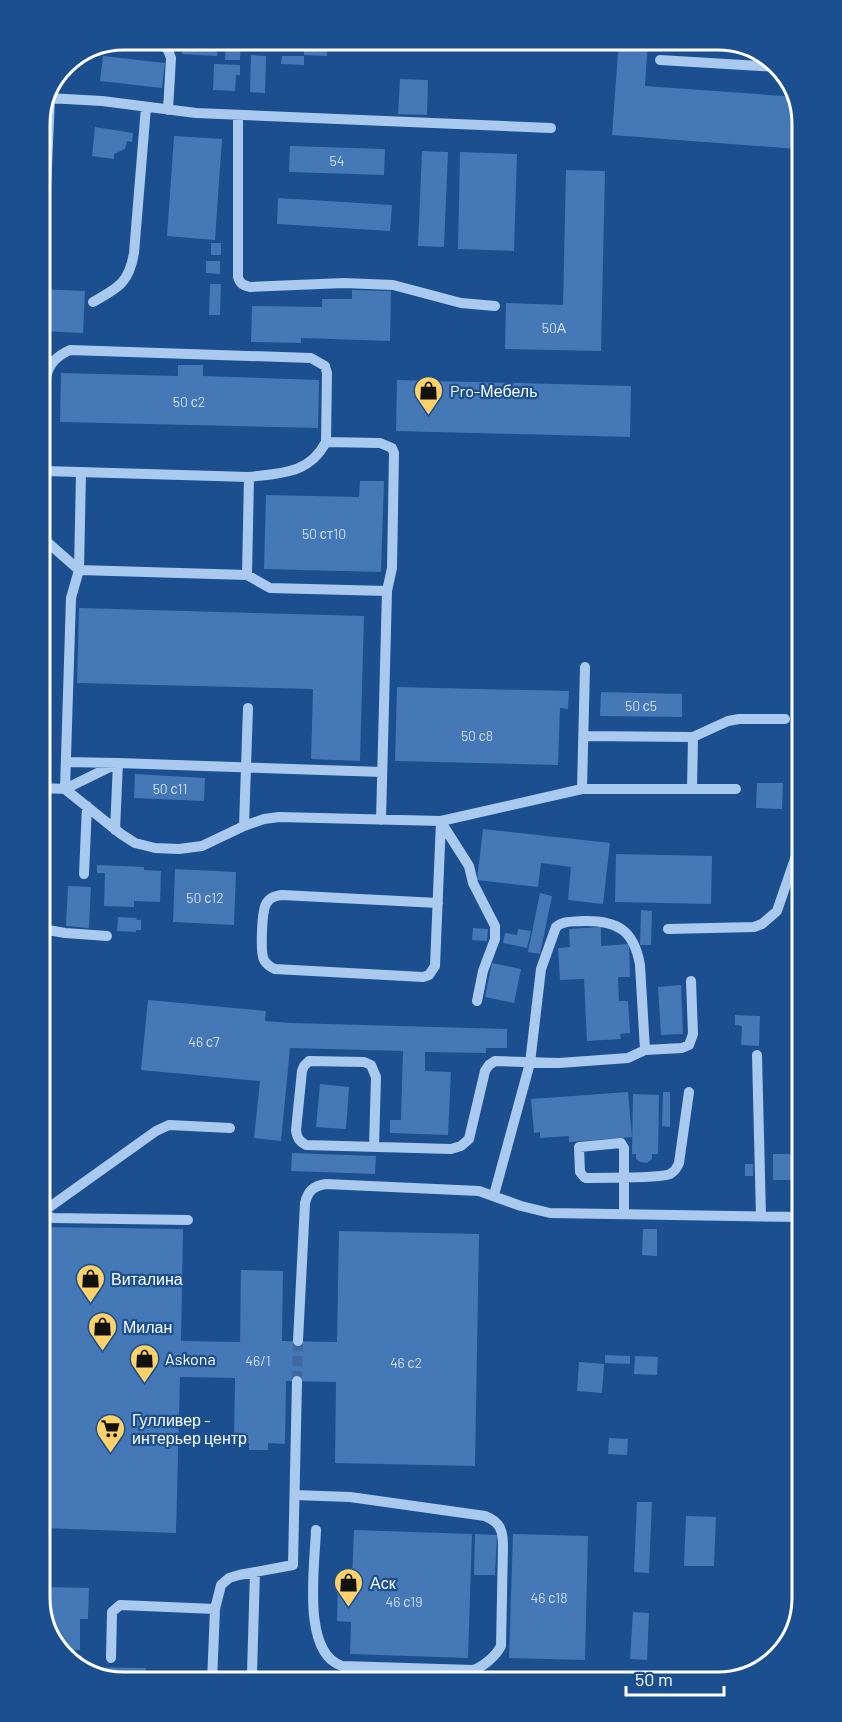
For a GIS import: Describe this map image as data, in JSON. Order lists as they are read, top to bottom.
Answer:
{
  "places": {
    "shop": [
      "Pro-Мебель",
      "Виталина",
      "Милан",
      "Askona",
      "Аск"
    ],
    "supermarket": ["Гулливер - интерьер центр"]
  },
  "house_numbers": [
    "54",
    "50А",
    "50 с2",
    "50 ст10",
    "50 с5",
    "50 с8",
    "50 с11",
    "50 с12",
    "46 с7",
    "46/1",
    "46 с2",
    "46 с18",
    "46 с19"
  ],
  "scale_bar": "50 m"
}
